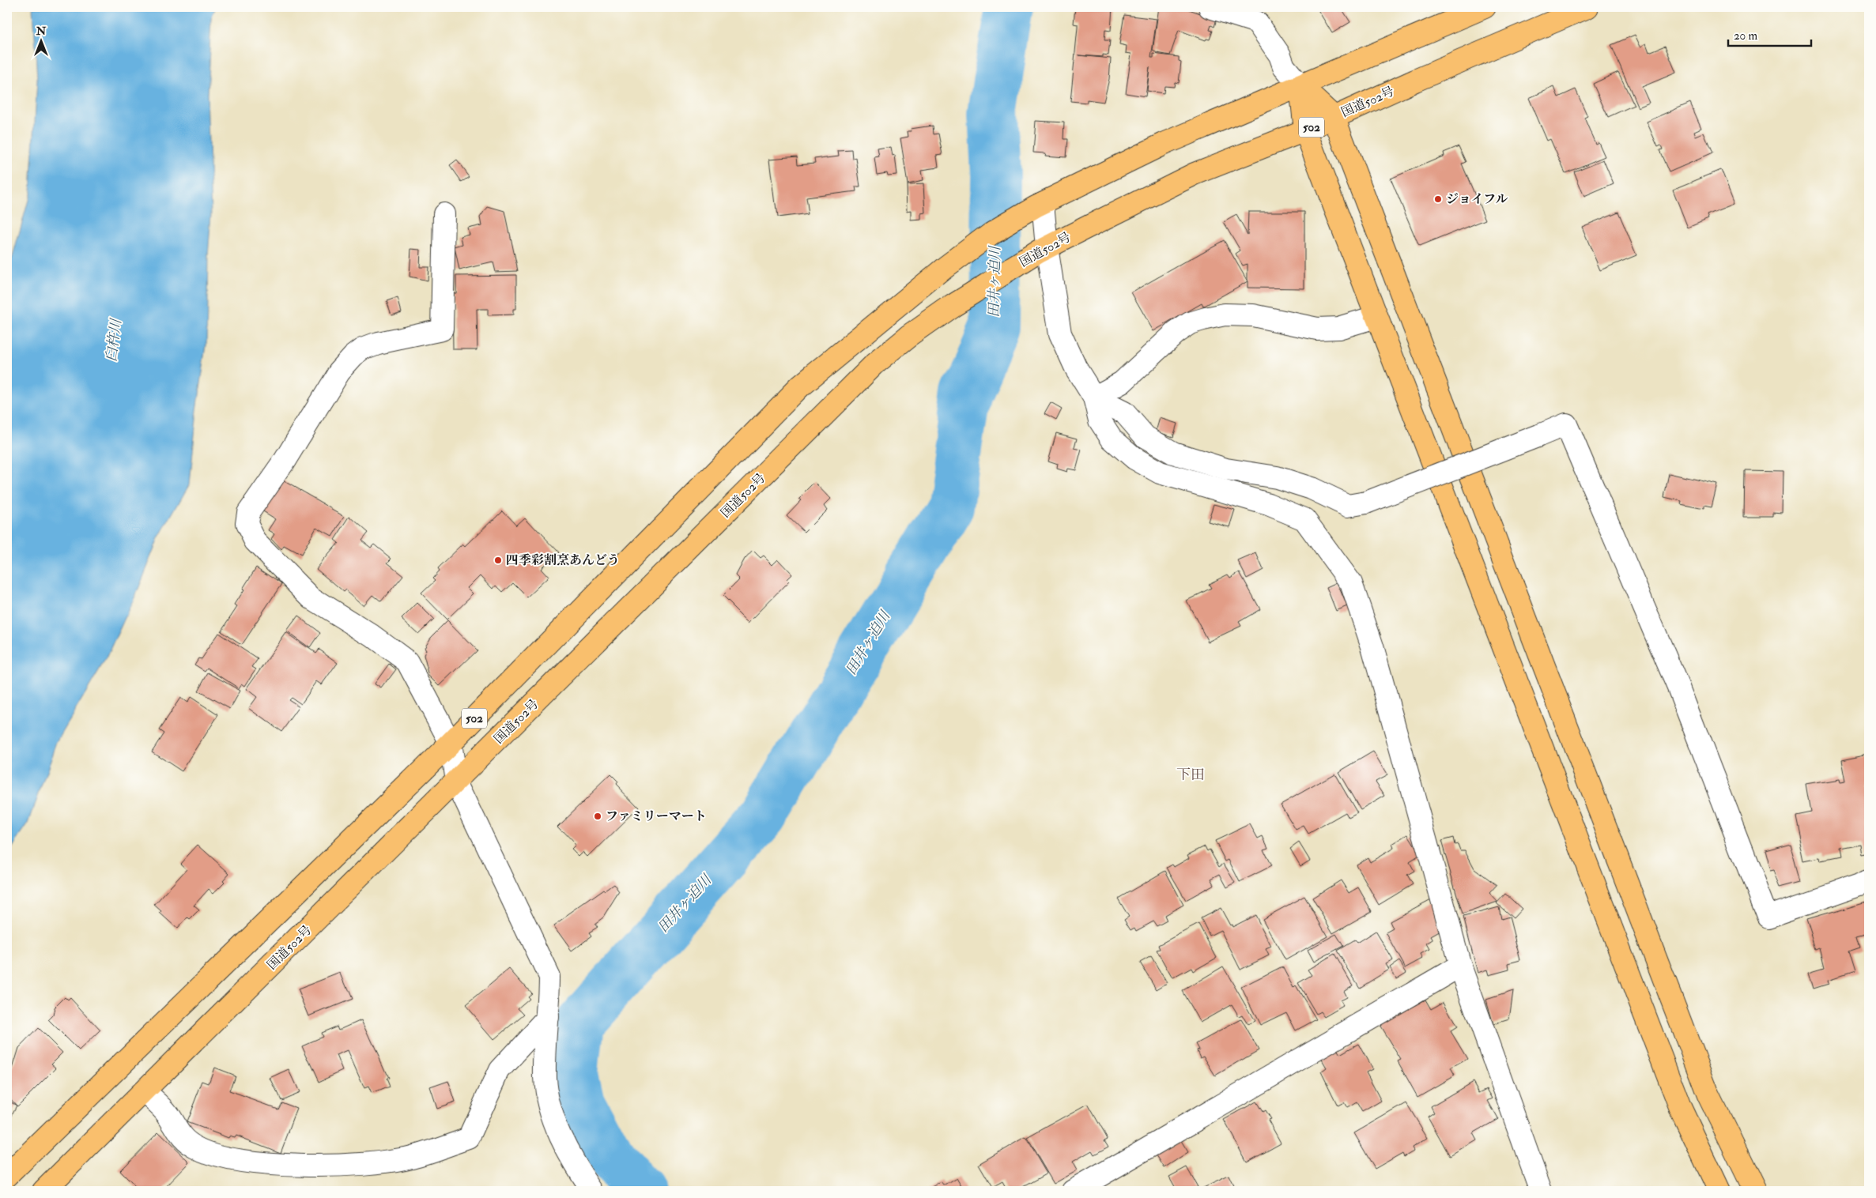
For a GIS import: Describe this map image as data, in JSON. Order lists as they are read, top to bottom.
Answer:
{
  "streets": {
    "highway": ["国道502号", "502"]
  },
  "districts": ["下田"],
  "water": ["田井ヶ迫川", "臼杵川"],
  "places": ["ジョイフル", "四季彩割烹あんどう", "ファミリーマート"],
  "scale_bar": "20 m",
  "north": "top"
}
